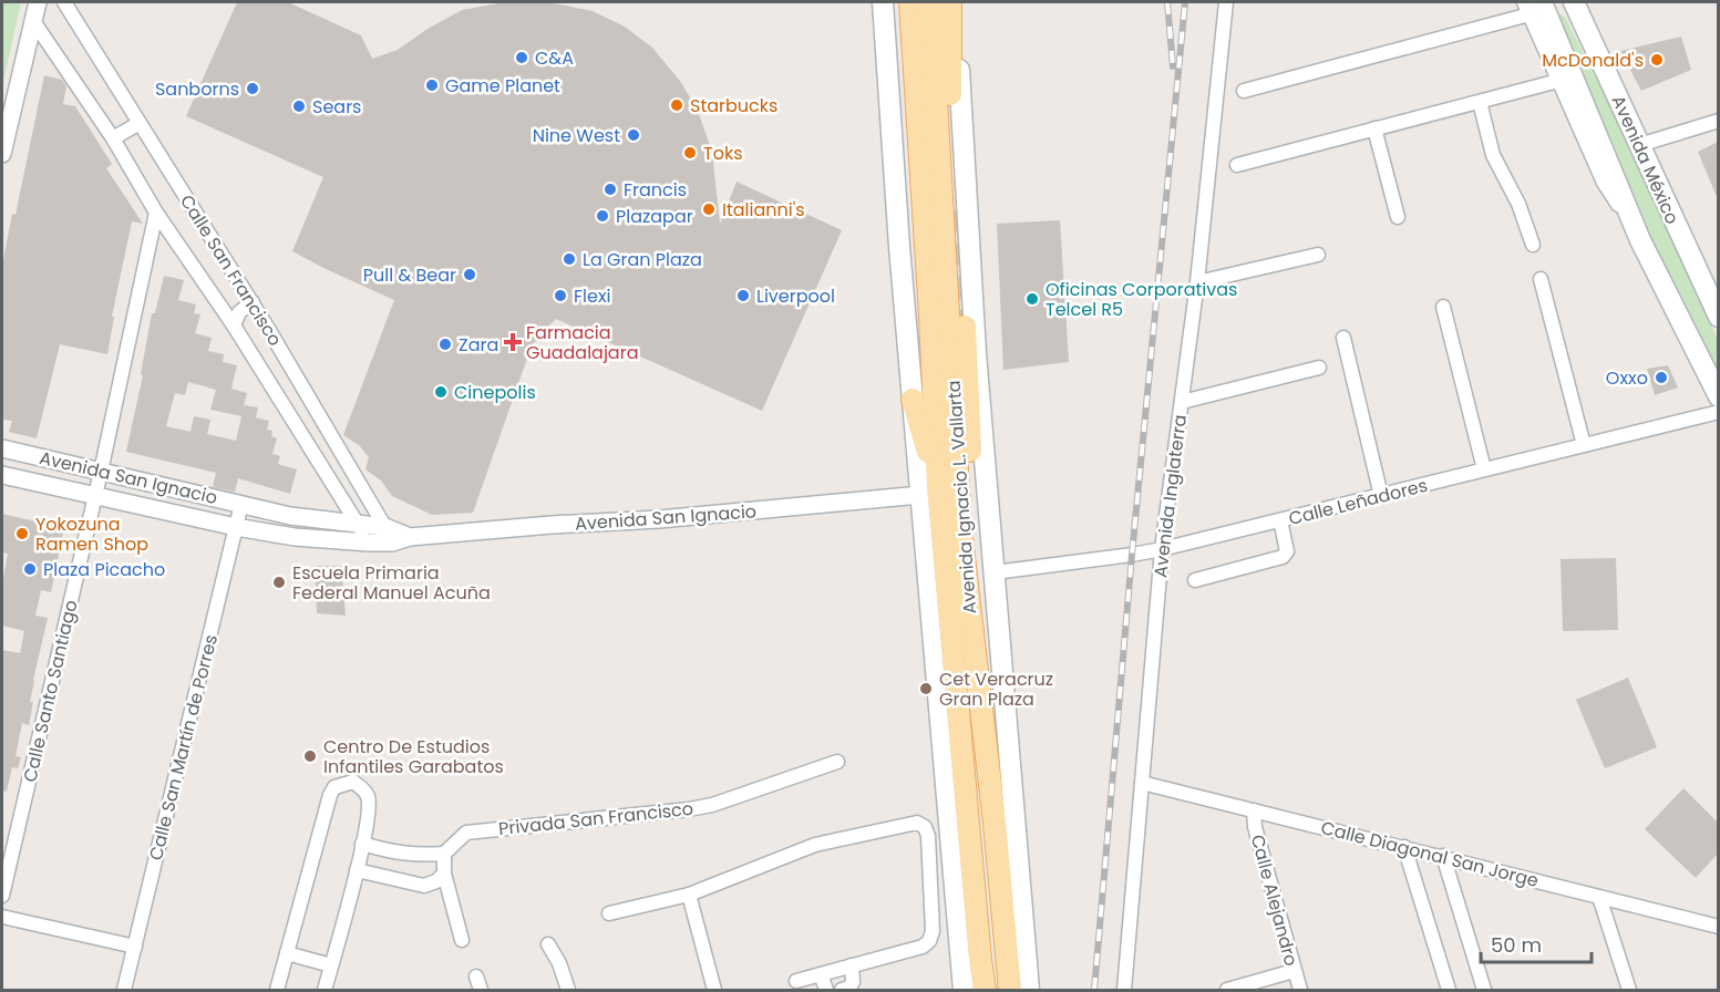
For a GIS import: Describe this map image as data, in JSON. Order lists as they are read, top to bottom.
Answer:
{
  "streets": {
    "main road": ["Avenida México", "Avenida Ignacio L. Vallarta"],
    "street": [
      "Calle San Francisco",
      "Avenida San Ignacio",
      "Avenida Inglaterra",
      "Calle Leñadores",
      "Calle Santo Santiago",
      "Calle San Martín de Porres",
      "Privada San Francisco",
      "Calle Diagonal San Jorge",
      "Calle Alejandro"
    ]
  },
  "crossings": [
    ["Calle San Francisco", "Avenida San Ignacio"],
    ["Calle San Francisco", "Calle Santo Santiago"],
    ["Avenida San Ignacio", "Avenida Ignacio L. Vallarta"],
    ["Avenida San Ignacio", "Calle Santo Santiago"],
    ["Avenida San Ignacio", "Calle San Martín de Porres"],
    ["Avenida Inglaterra", "Calle Leñadores"],
    ["Avenida Inglaterra", "Calle Diagonal San Jorge"],
    ["Avenida Ignacio L. Vallarta", "Calle Leñadores"],
    ["Calle Diagonal San Jorge", "Calle Alejandro"]
  ],
  "places": {
    "other": [
      "C&A",
      "McDonald's",
      "Game Planet",
      "Sanborns",
      "Starbucks",
      "Sears",
      "Nine West",
      "Toks",
      "Francis",
      "Italianni's",
      "Plazapar",
      "La Gran Plaza",
      "Pull & Bear",
      "Flexi",
      "Liverpool",
      "Oficinas Corporativas Telcel R5",
      "Zara",
      "Oxxo",
      "Cinepolis",
      "Yokozuna Ramen Shop",
      "Plaza Picacho",
      "Escuela Primaria Federal Manuel Acuña",
      "Cet Veracruz Gran Plaza",
      "Centro De Estudios Infantiles Garabatos"
    ],
    "health": ["Farmacia Guadalajara"]
  },
  "scale_bar": "50 m"
}
